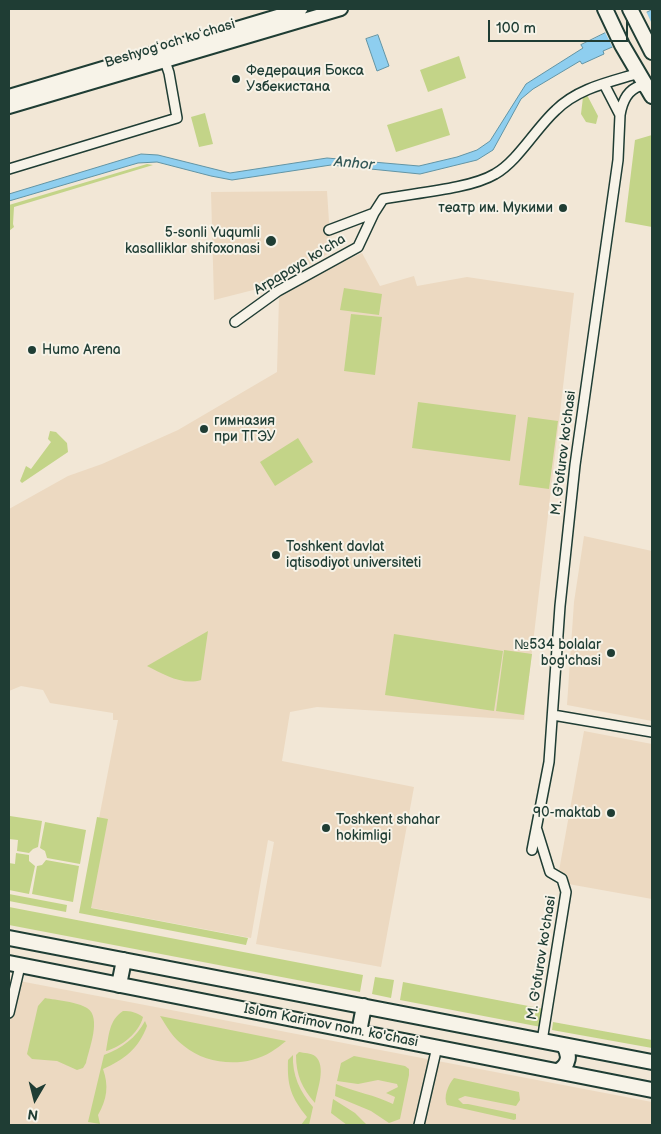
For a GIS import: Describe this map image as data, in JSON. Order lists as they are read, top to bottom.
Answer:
{
  "streets": {
    "main road": ["Beshyogʻoch koʻchasi", "Islom Karimov nom. ko'chasi"],
    "street": ["Arpapaya ko'cha", "M. G'ofurov ko'chasi"]
  },
  "crossings": [
    ["Arpapaya ko'cha", "M. G'ofurov ko'chasi"],
    ["M. G'ofurov ko'chasi", "Islom Karimov nom. ko'chasi"]
  ],
  "water": ["Anhor"],
  "places": [
    "Федерация Бокса Узбекистана",
    "театр им. Мукими",
    "5-sonli Yuqumli kasalliklar shifoxonasi",
    "Humo Arena",
    "гимназия при ТГЭУ",
    "Toshkent davlat iqtisodiyot universiteti",
    "№534 bolalar bog'chasi",
    "90-maktab",
    "Toshkent shahar hokimligi"
  ],
  "scale_bar": "100 m",
  "north": "bottom"
}
